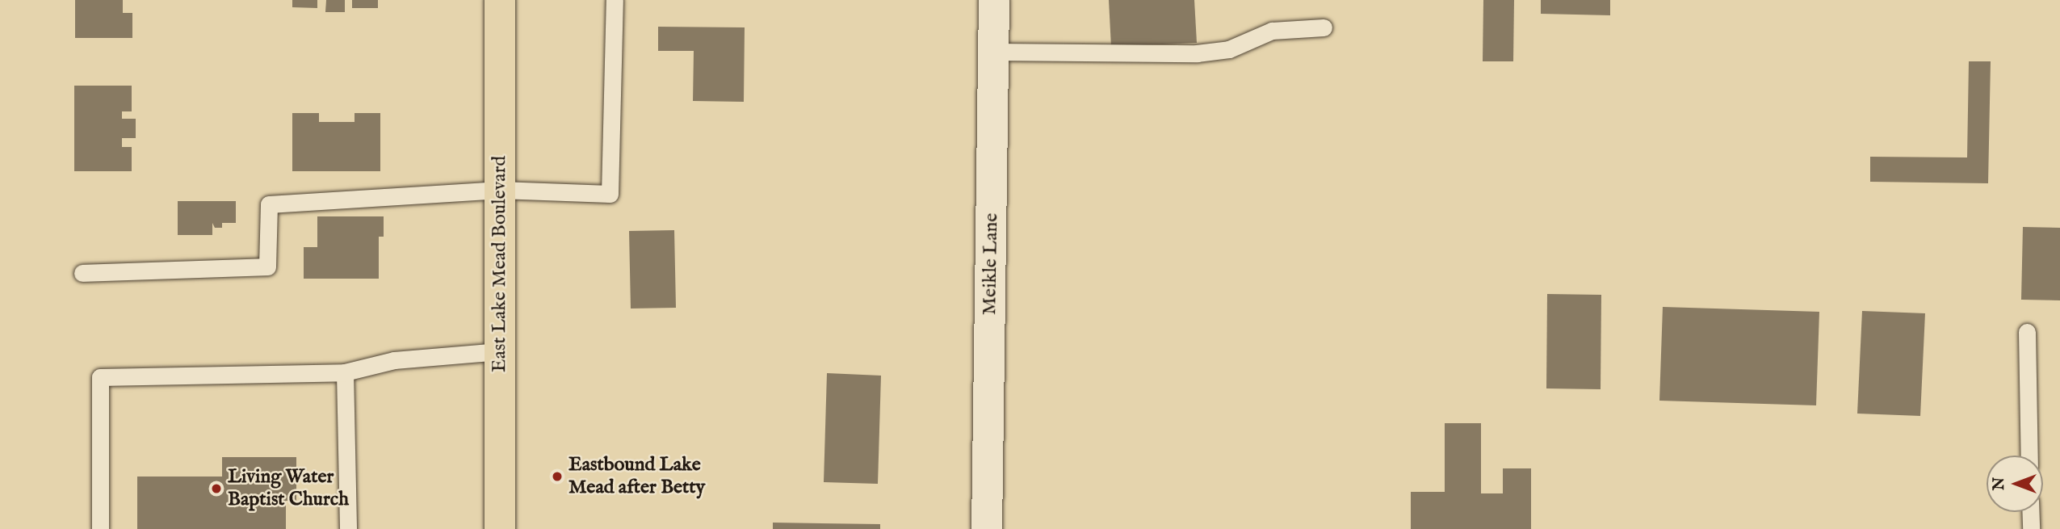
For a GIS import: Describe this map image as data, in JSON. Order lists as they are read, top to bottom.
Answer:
{
  "streets": {
    "main road": ["East Lake Mead Boulevard"],
    "street": ["Meikle Lane"]
  },
  "places": ["Eastbound Lake Mead after Betty", "Living Water Baptist Church"],
  "north": "left"
}
